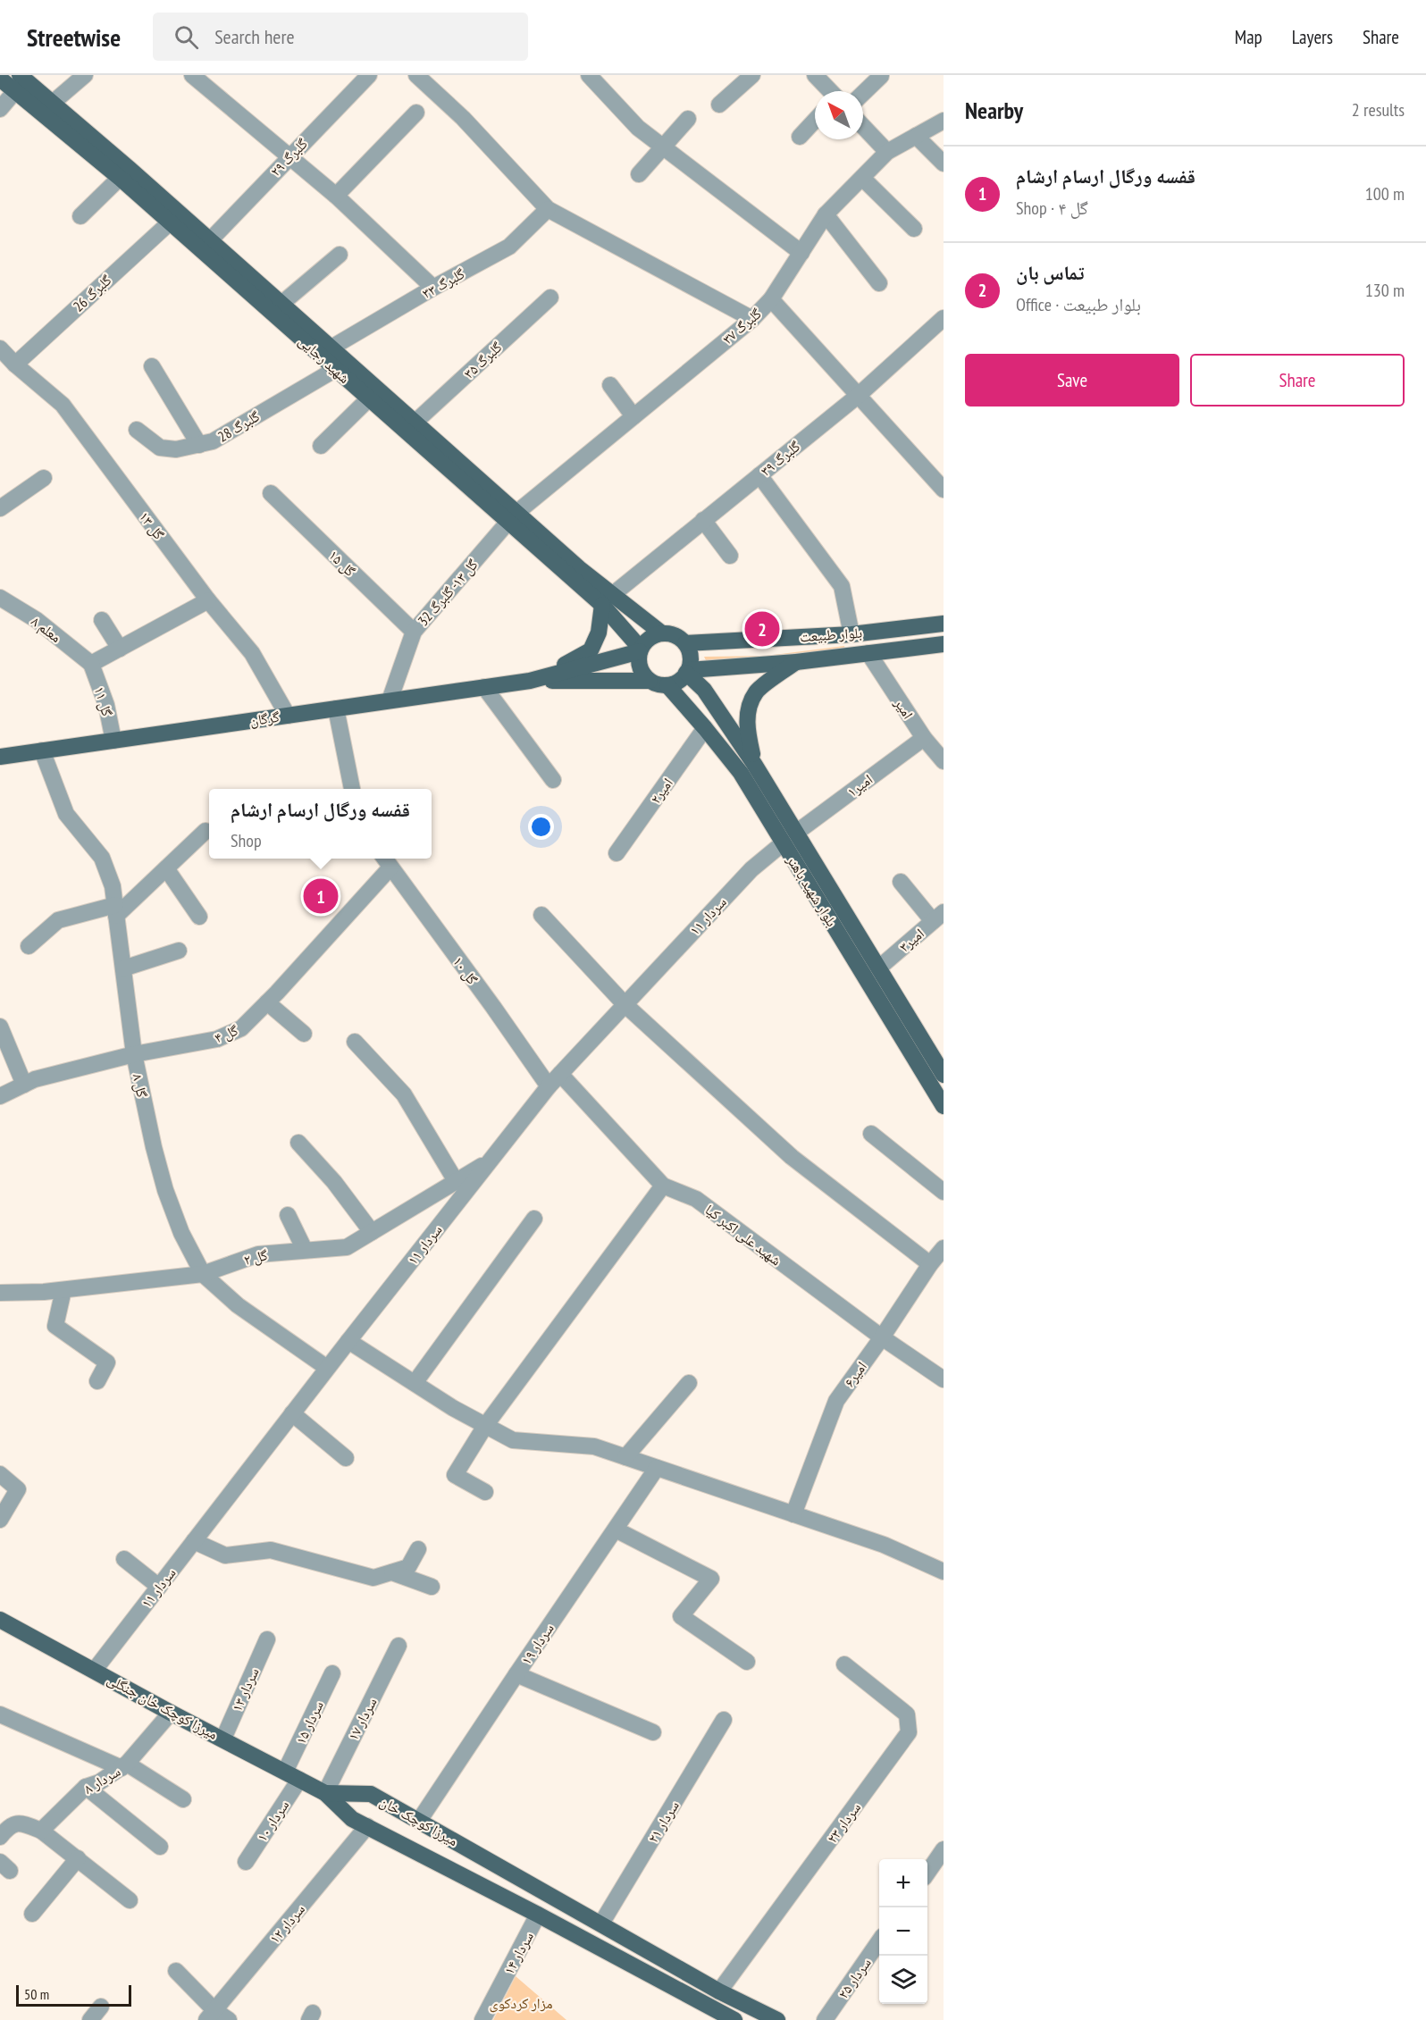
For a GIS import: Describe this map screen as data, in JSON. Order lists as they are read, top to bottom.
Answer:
{
  "streets": {
    "main road": [
      "شهید رجایی",
      "بلوار طبیعت",
      "گرگان",
      "بلوار شهید باهنر",
      "میرزا کوچک خان جنگلی",
      "میرزا کوچک خان"
    ],
    "street": [
      "گلبرگ ۲۹",
      "گلبرگ ۳۳",
      "گلبرگ 26",
      "گلبرگ ۳۷",
      "گلبرگ ۳۵",
      "گلبرگ 28",
      "گلبرگ ۳۹",
      "گل ۱۳",
      "گل ۱۵",
      "گل ۱۳- گلبرگ 32",
      "معلم ۸",
      "گل ۱۱",
      "امیر",
      "امیر۱",
      "امیر۲",
      "سردار ۱۱",
      "امیر۳",
      "گل ۱۰",
      "گل ۴",
      "گل ۸",
      "شهید علی اکبر کیا",
      "گل ۲",
      "امیر۶",
      "سردار ۱۹",
      "سردار ۱۳",
      "سردار ۱۷",
      "سردار ۱۵",
      "سردار ۸",
      "سردار ۱۰",
      "سردار ۲۱",
      "سردار ۲۳",
      "سردار ۱۲",
      "سردار ۱۴",
      "سردار ۲۵"
    ]
  },
  "crossings": [
    ["گلبرگ ۲۹", "شهید رجایی"],
    ["گلبرگ ۳۳", "شهید رجایی"],
    ["گلبرگ 26", "شهید رجایی"],
    ["گلبرگ 26", "گل ۱۳"],
    ["گلبرگ ۳۷", "شهید رجایی"],
    ["گلبرگ ۳۷", "گل ۱۳- گلبرگ 32"],
    ["شهید رجایی", "گلبرگ ۳۵"],
    ["شهید رجایی", "گلبرگ 28"],
    ["شهید رجایی", "گلبرگ ۳۹"],
    ["شهید رجایی", "گل ۱۳- گلبرگ 32"],
    ["شهید رجایی", "بلوار طبیعت"],
    ["شهید رجایی", "بلوار شهید باهنر"],
    ["گل ۱۳", "گرگان"],
    ["گل ۱۵", "گل ۱۳- گلبرگ 32"],
    ["گل ۱۳- گلبرگ 32", "گرگان"],
    ["معلم ۸", "گل ۱۱"],
    ["بلوار طبیعت", "امیر"],
    ["بلوار طبیعت", "بلوار شهید باهنر"],
    ["گل ۱۱", "گرگان"],
    ["امیر", "امیر۱"],
    ["گرگان", "گل ۸"],
    ["امیر۱", "بلوار شهید باهنر"],
    ["امیر۲", "بلوار شهید باهنر"],
    ["بلوار شهید باهنر", "سردار ۱۱"],
    ["بلوار شهید باهنر", "امیر۳"],
    ["سردار ۱۱", "گل ۱۰"],
    ["سردار ۱۱", "گل ۸"],
    ["سردار ۱۱", "شهید علی اکبر کیا"],
    ["سردار ۱۱", "گل ۲"],
    ["سردار ۱۱", "میرزا کوچک خان جنگلی"],
    ["گل ۱۰", "گل ۴"],
    ["گل ۴", "گل ۸"],
    ["گل ۸", "گل ۲"],
    ["شهید علی اکبر کیا", "امیر۶"],
    ["سردار ۱۹", "میرزا کوچک خان"],
    ["سردار ۱۳", "میرزا کوچک خان جنگلی"],
    ["میرزا کوچک خان جنگلی", "سردار ۱۷"],
    ["میرزا کوچک خان جنگلی", "سردار ۱۵"],
    ["میرزا کوچک خان جنگلی", "سردار ۸"],
    ["میرزا کوچک خان جنگلی", "سردار ۱۰"],
    ["میرزا کوچک خان جنگلی", "میرزا کوچک خان"],
    ["سردار ۱۷", "میرزا کوچک خان"],
    ["سردار ۱۵", "سردار ۱۰"],
    ["میرزا کوچک خان", "سردار ۲۱"],
    ["میرزا کوچک خان", "سردار ۲۳"],
    ["میرزا کوچک خان", "سردار ۱۲"],
    ["میرزا کوچک خان", "سردار ۱۴"]
  ],
  "parks": ["مزار کردکوی"],
  "scale_bar": "50 m",
  "north": "top left",
  "page": {
    "header": "Streetwise",
    "search": "Search here",
    "nav": ["Map", "Layers", "Share"],
    "heading": ["Nearby", "2 results"],
    "list": [
      {
        "mark": "1",
        "name": "قفسه ورگال ارسام ارشام",
        "note": "Shop · گل ۴",
        "value": "100 m"
      },
      {
        "mark": "2",
        "name": "تماس بان",
        "note": "Office · بلوار طبیعت",
        "value": "130 m"
      }
    ],
    "buttons": ["Save", "Share"],
    "pins": ["2", "1"],
    "popup": ["قفسه ورگال ارسام ارشام", "Shop"],
    "map_buttons": ["+", "−"],
    "scale": "50 m"
  }
}
